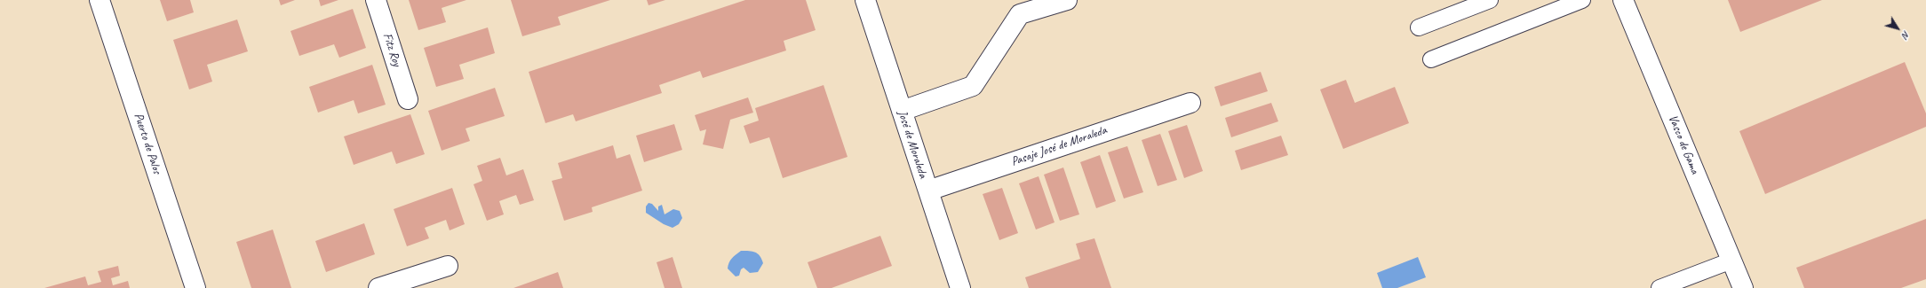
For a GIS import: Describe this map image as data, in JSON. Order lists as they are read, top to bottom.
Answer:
{
  "streets": {
    "street": [
      "Fitz Roy",
      "Puerto de Palos",
      "José de Moraleda",
      "Vasco de Gama",
      "Pasaje José de Moraleda"
    ]
  },
  "crossings": [
    ["José de Moraleda", "Pasaje José de Moraleda"]
  ],
  "north": "bottom right"
}
